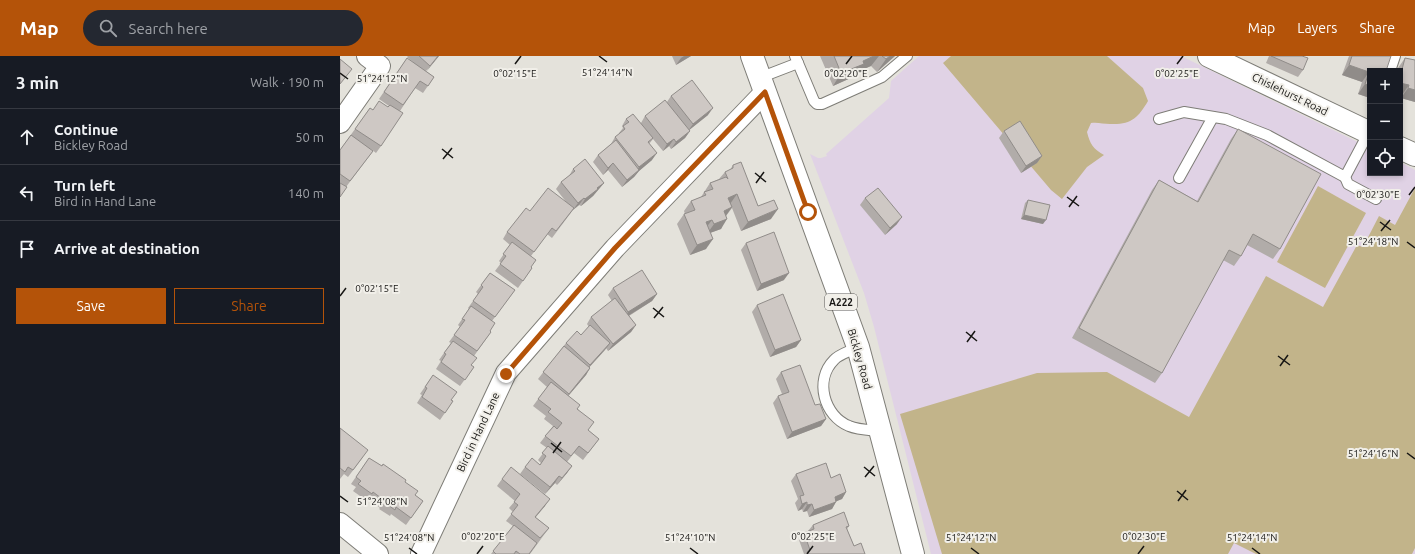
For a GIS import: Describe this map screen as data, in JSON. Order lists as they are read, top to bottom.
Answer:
{
  "streets": {
    "main road": ["Chislehurst Road", "A222", "Bickley Road"],
    "street": ["Bird in Hand Lane"]
  },
  "crossings": [
    ["Bickley Road", "Bird in Hand Lane"]
  ],
  "page": {
    "header": "Map",
    "search": "Search here",
    "nav": ["Map", "Layers", "Share"],
    "heading": ["3 min", "Walk · 190 m"],
    "map_buttons": ["+", "−"],
    "list": [
      ["Continue", "Bickley Road", "50 m"],
      ["Turn left", "Bird in Hand Lane", "140 m"],
      "Arrive at destination"
    ],
    "buttons": ["Save", "Share"]
  },
  "coordinates": [
    "51°24'14\"N",
    "0°02'15\"E",
    "0°02'20\"E",
    "0°02'25\"E",
    "51°24'12\"N",
    "0°02'30\"E",
    "51°24'18\"N",
    "51°24'16\"N",
    "51°24'08\"N",
    "51°24'10\"N"
  ]
}
